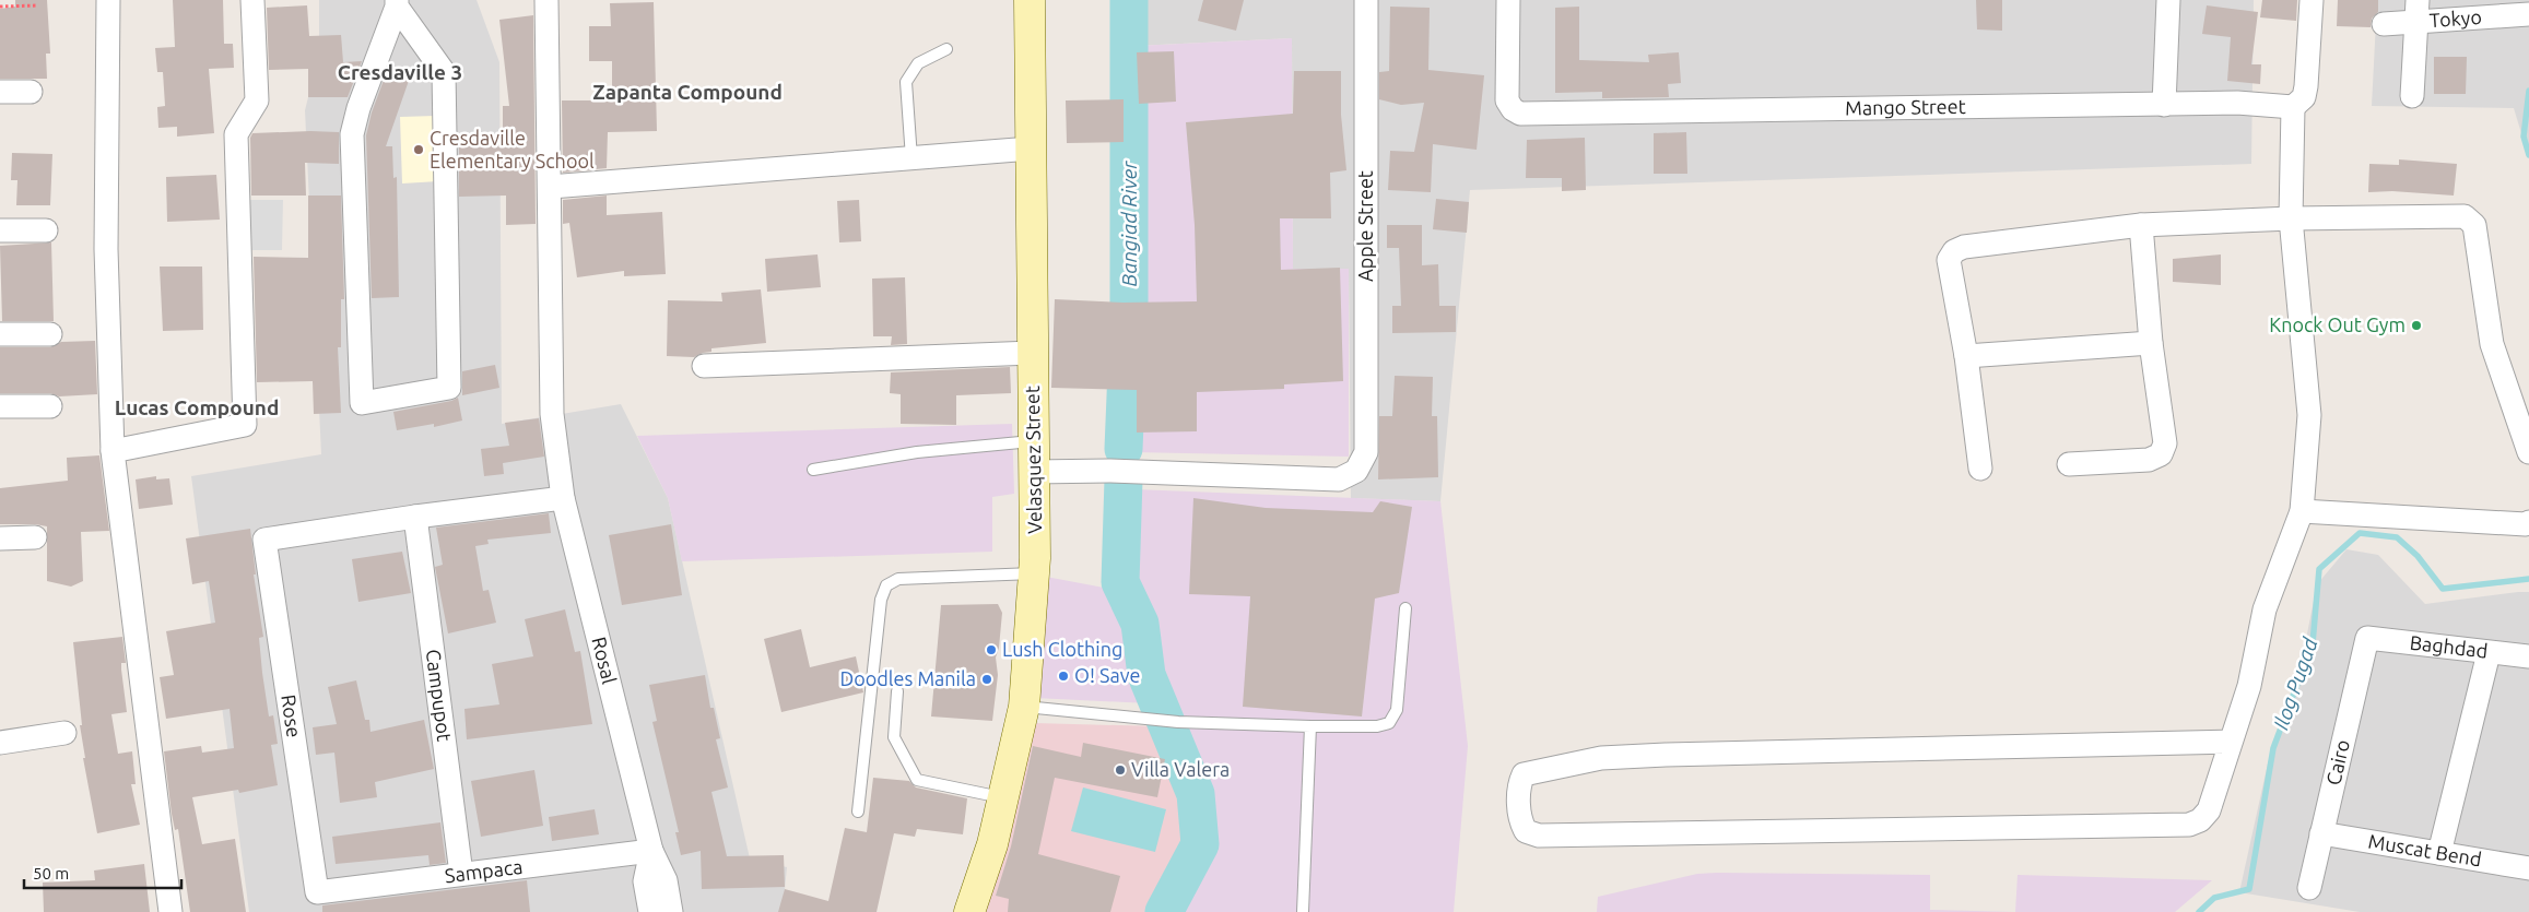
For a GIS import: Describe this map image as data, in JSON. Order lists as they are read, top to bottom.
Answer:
{
  "streets": {
    "main road": ["Velasquez Street"],
    "street": [
      "Tokyo",
      "Mango Street",
      "Apple Street",
      "Baghdad",
      "Rosal",
      "Campupot",
      "Rose",
      "Cairo",
      "Muscat Bend",
      "Sampaca"
    ]
  },
  "crossings": [
    ["Apple Street", "Velasquez Street"],
    ["Baghdad", "Cairo"],
    ["Rosal", "Sampaca"],
    ["Campupot", "Rose"],
    ["Campupot", "Sampaca"],
    ["Rose", "Sampaca"],
    ["Cairo", "Muscat Bend"]
  ],
  "districts": ["Cresdaville 3", "Zapanta Compound", "Lucas Compound"],
  "water": ["Bangiad River", "Ilog Pugad"],
  "places": [
    "Cresdaville Elementary School",
    "Knock Out Gym",
    "Lush Clothing",
    "O! Save",
    "Doodles Manila",
    "Villa Valera"
  ],
  "scale_bar": "50 m"
}
